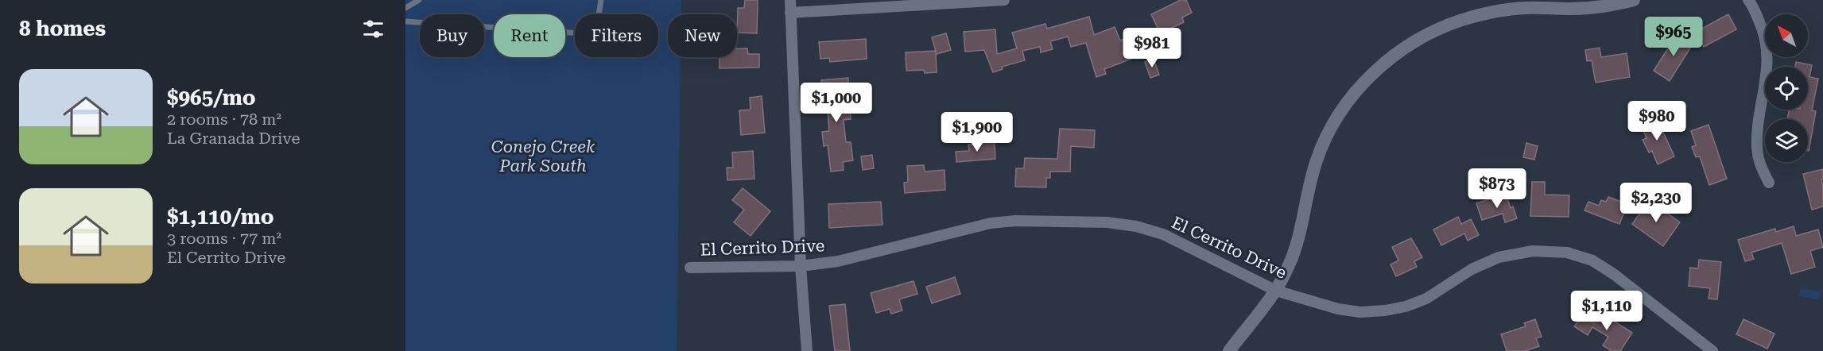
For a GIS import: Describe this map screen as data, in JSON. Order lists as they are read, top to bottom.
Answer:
{
  "streets": {
    "street": ["El Cerrito Drive"]
  },
  "parks": ["Conejo Creek Park South"],
  "north": "top left",
  "page": {
    "heading": "8 homes",
    "chip": [
      "Buy",
      "Rent",
      "Filters",
      "New"
    ],
    "price": [
      "$965",
      "$981",
      "$1,000",
      "$980",
      "$1,900",
      "$873",
      "$2,230",
      "$1,110"
    ],
    "list": [
      {
        "name": "$965/mo",
        "note": "2 rooms · 78 m² · La Granada Drive"
      },
      {
        "name": "$1,110/mo",
        "note": "3 rooms · 77 m² · El Cerrito Drive"
      }
    ]
  }
}
